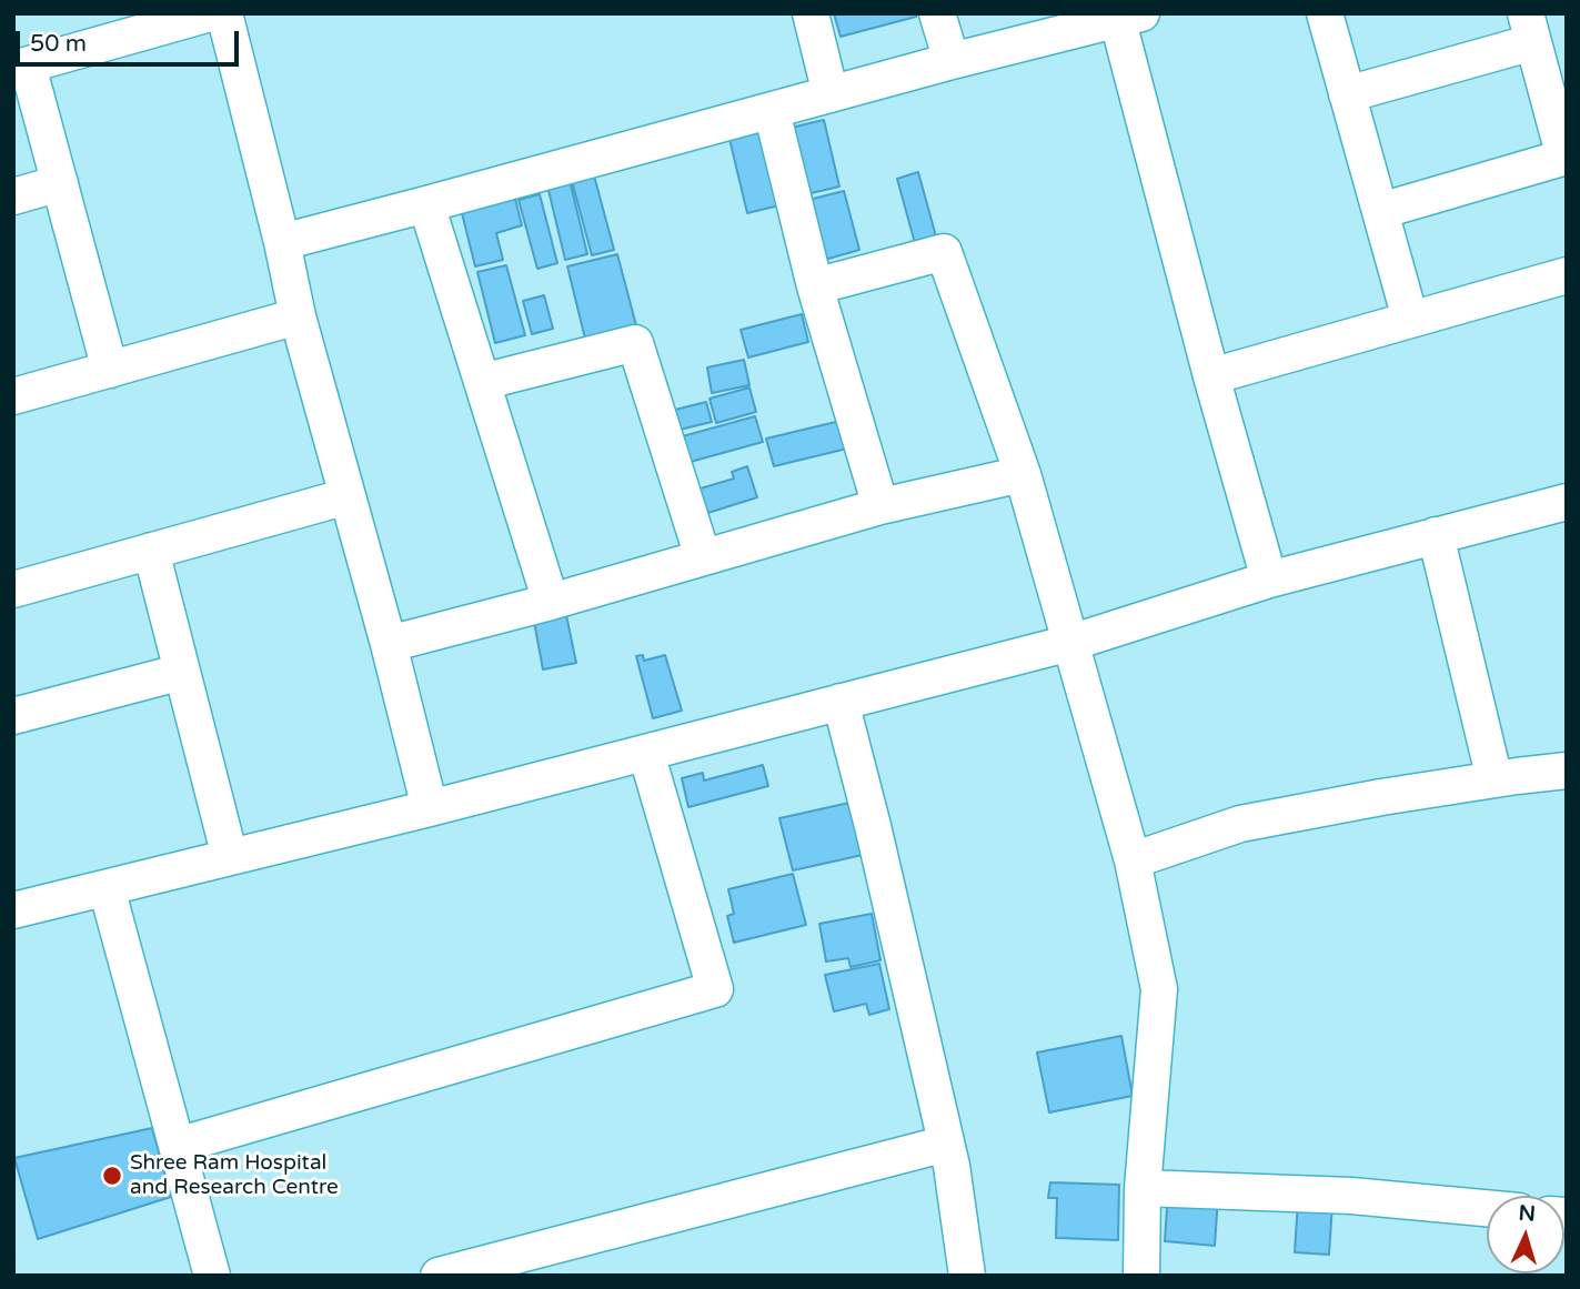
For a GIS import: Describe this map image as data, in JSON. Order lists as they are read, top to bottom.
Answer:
{
  "places": ["Shree Ram Hospital and Research Centre"],
  "scale_bar": "50 m",
  "north": "top"
}
